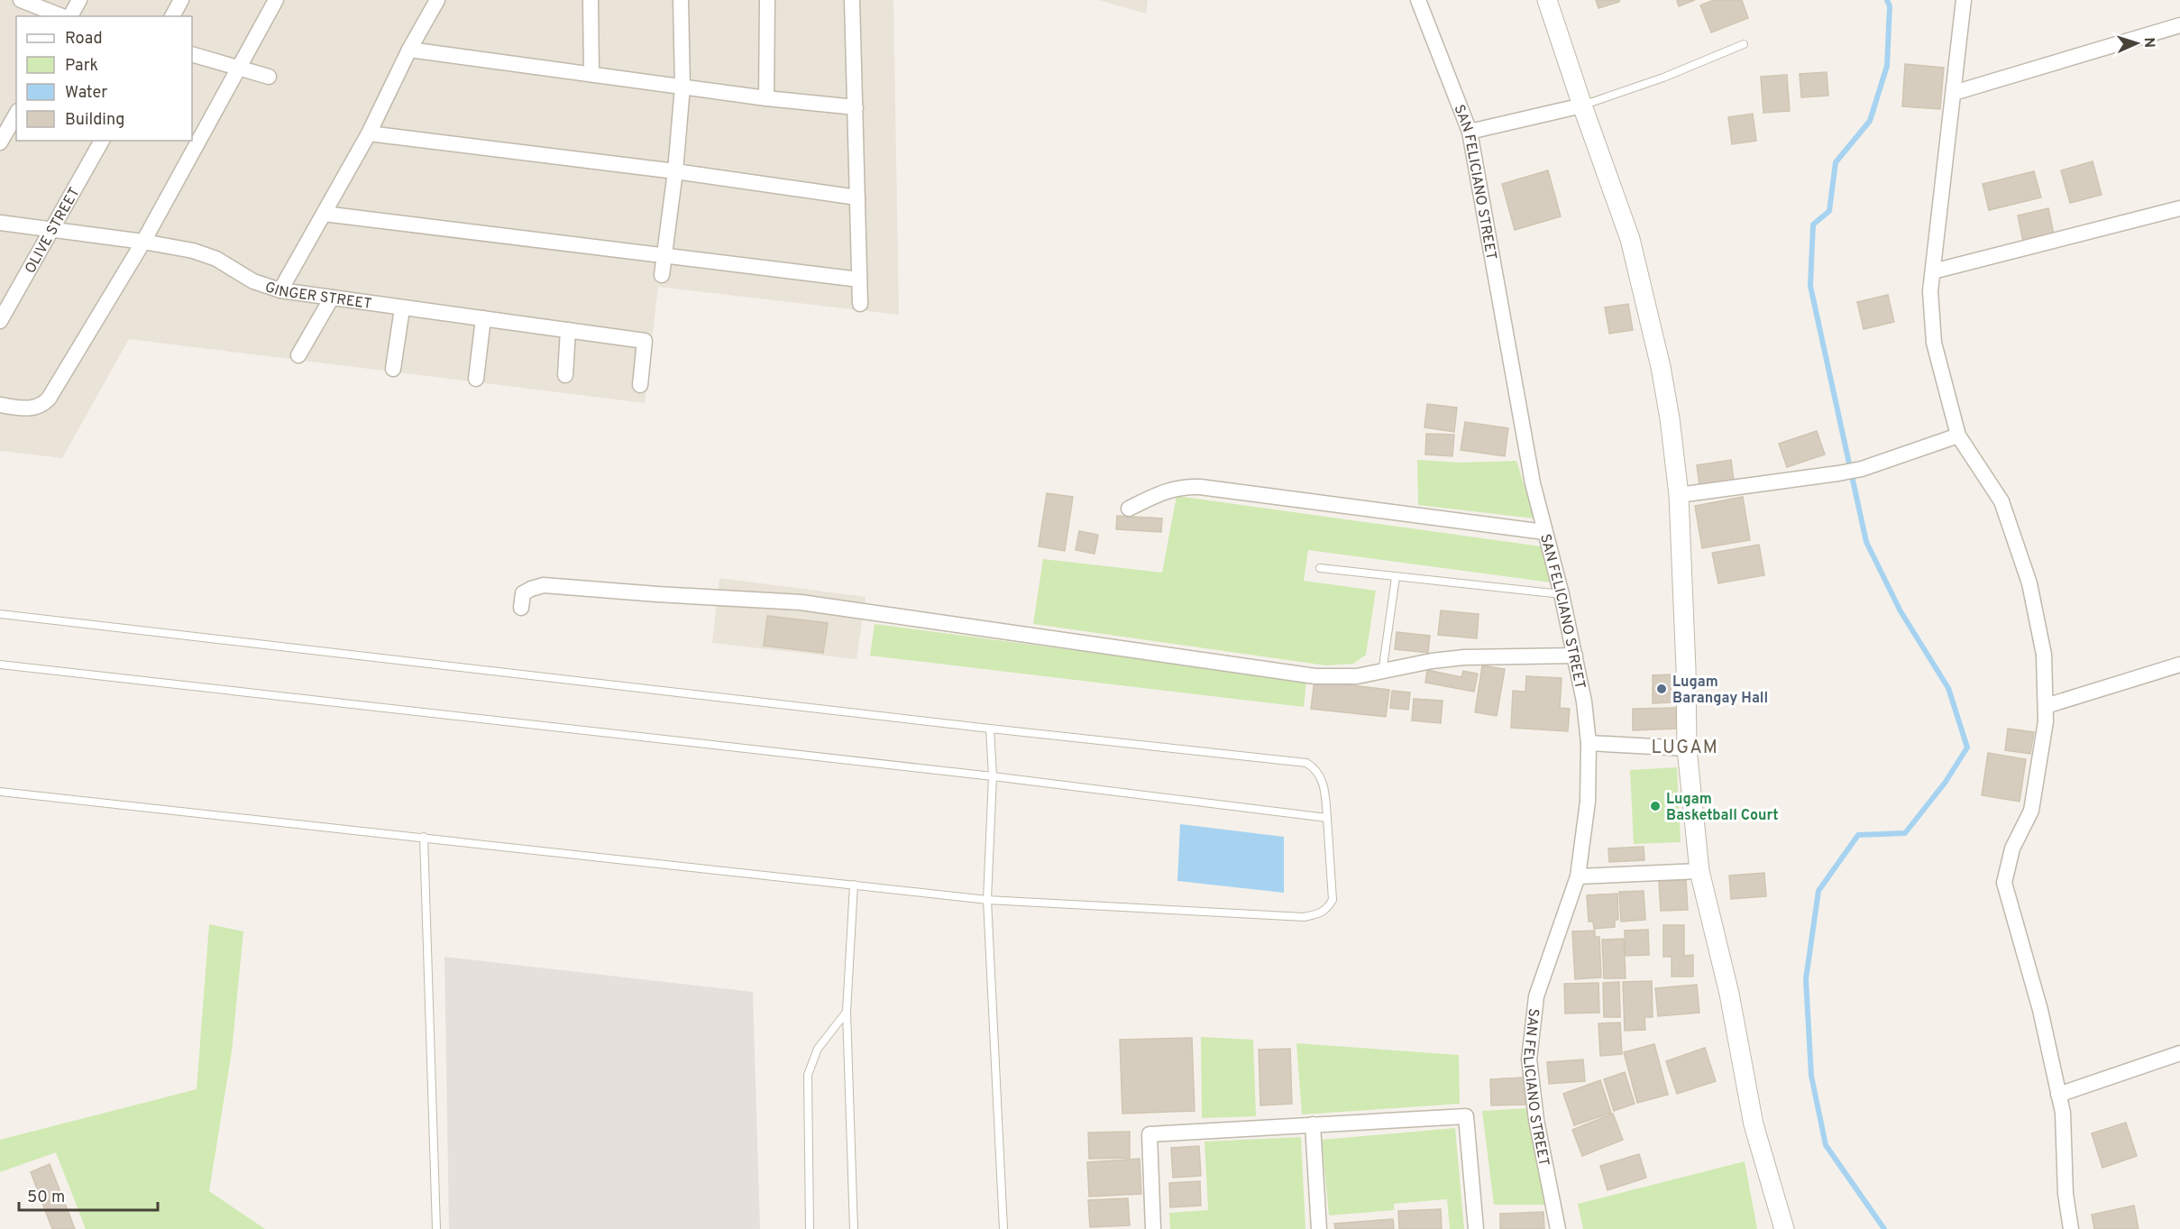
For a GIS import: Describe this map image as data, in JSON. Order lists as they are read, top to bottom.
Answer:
{
  "streets": {
    "street": ["SAN FELICIANO STREET", "OLIVE STREET", "GINGER STREET"]
  },
  "crossings": [
    ["OLIVE STREET", "GINGER STREET"]
  ],
  "districts": ["LUGAM"],
  "places": ["Lugam Barangay Hall", "Lugam Basketball Court"],
  "legend": [
    "Road",
    "Park",
    "Water",
    "Building"
  ],
  "scale_bar": "50 m",
  "north": "right"
}
